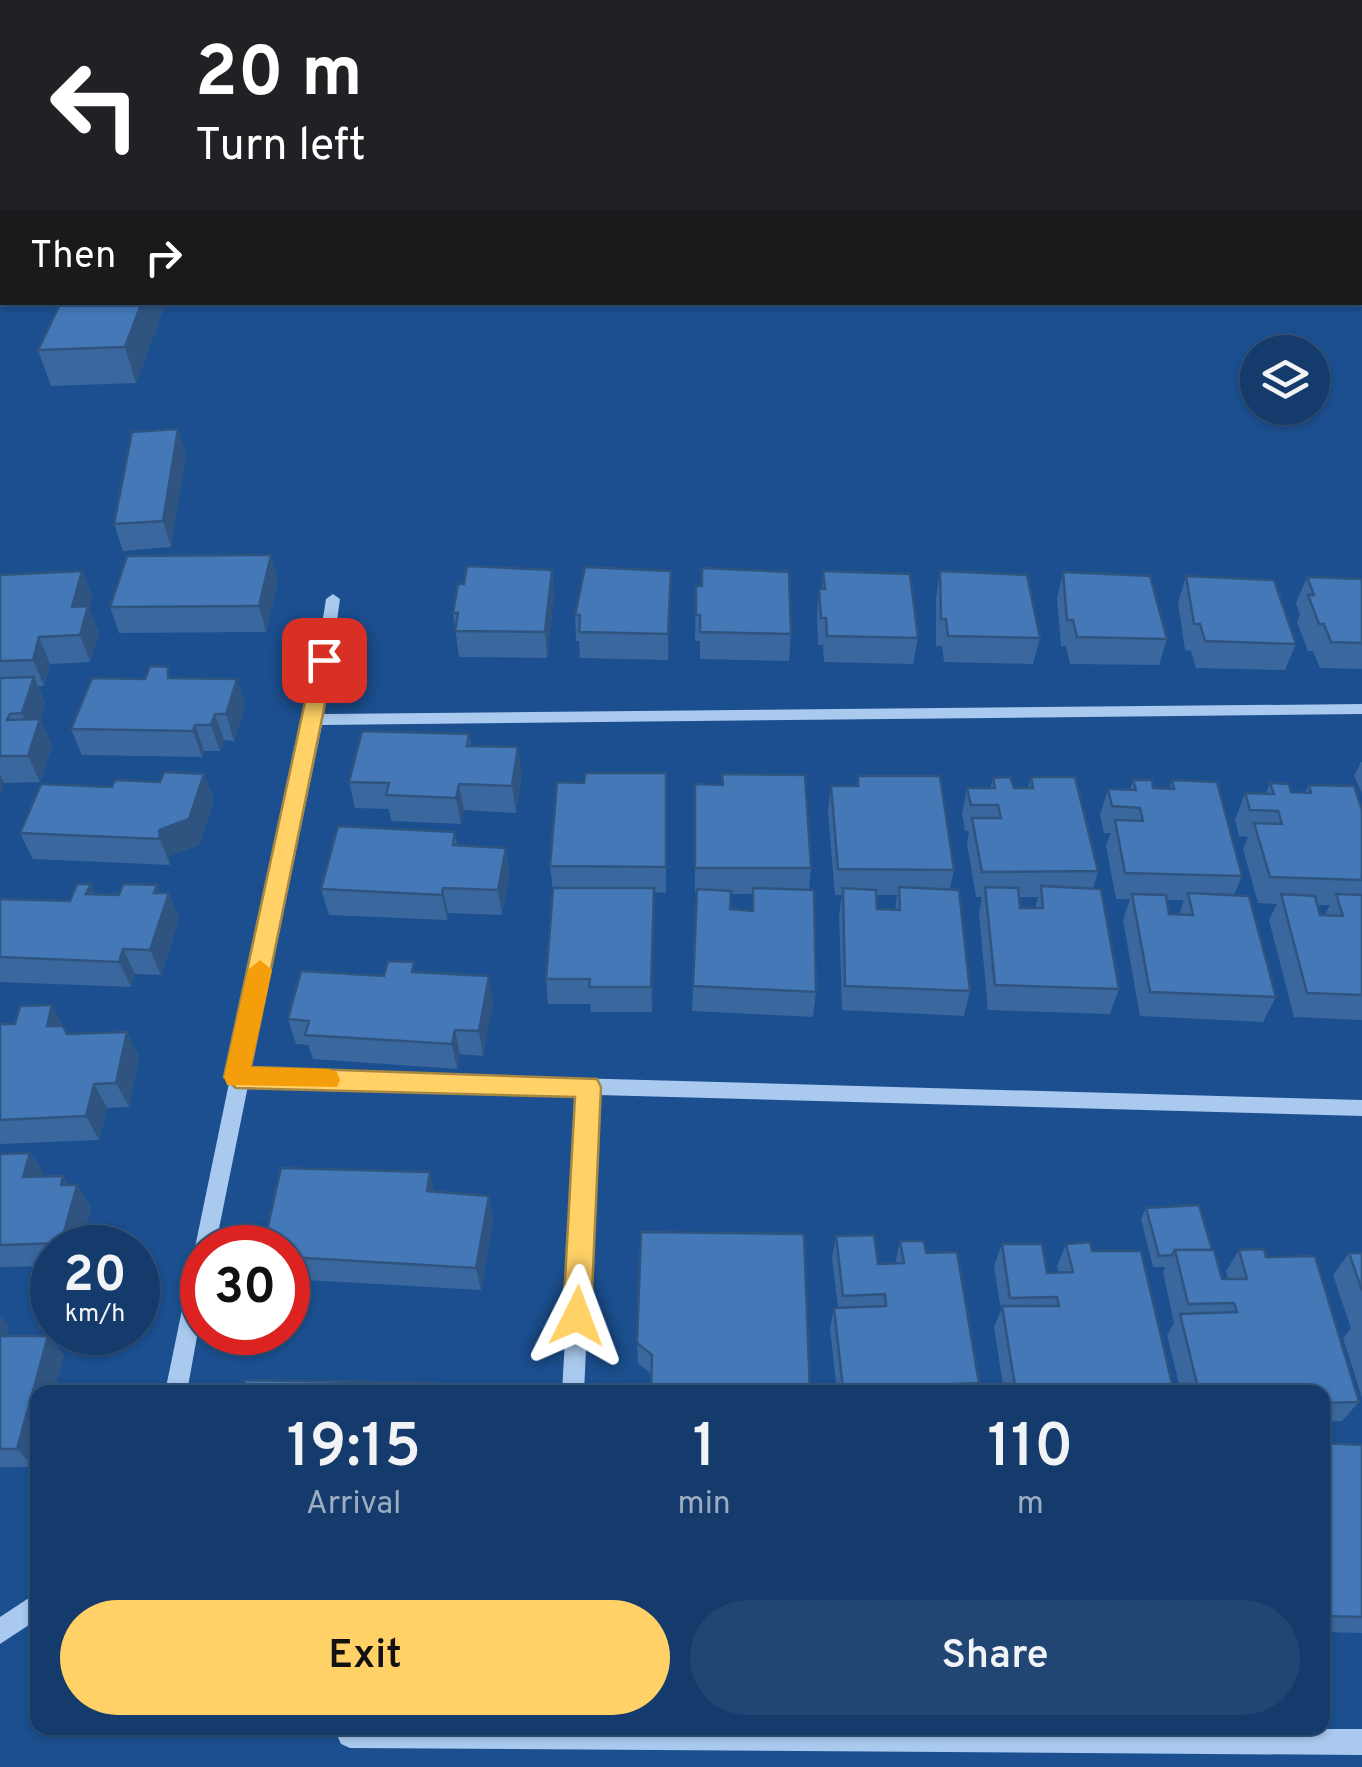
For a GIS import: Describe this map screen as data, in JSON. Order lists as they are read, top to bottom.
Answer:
{
  "page": {
    "turn": ["20 m", "Turn left"],
    "then": "Then",
    "speed": "20 km/h",
    "limit": "30",
    "eta": [
      "19:15",
      "Arrival",
      "1",
      "min",
      "110",
      "m"
    ],
    "buttons": ["Exit", "Share"]
  }
}
